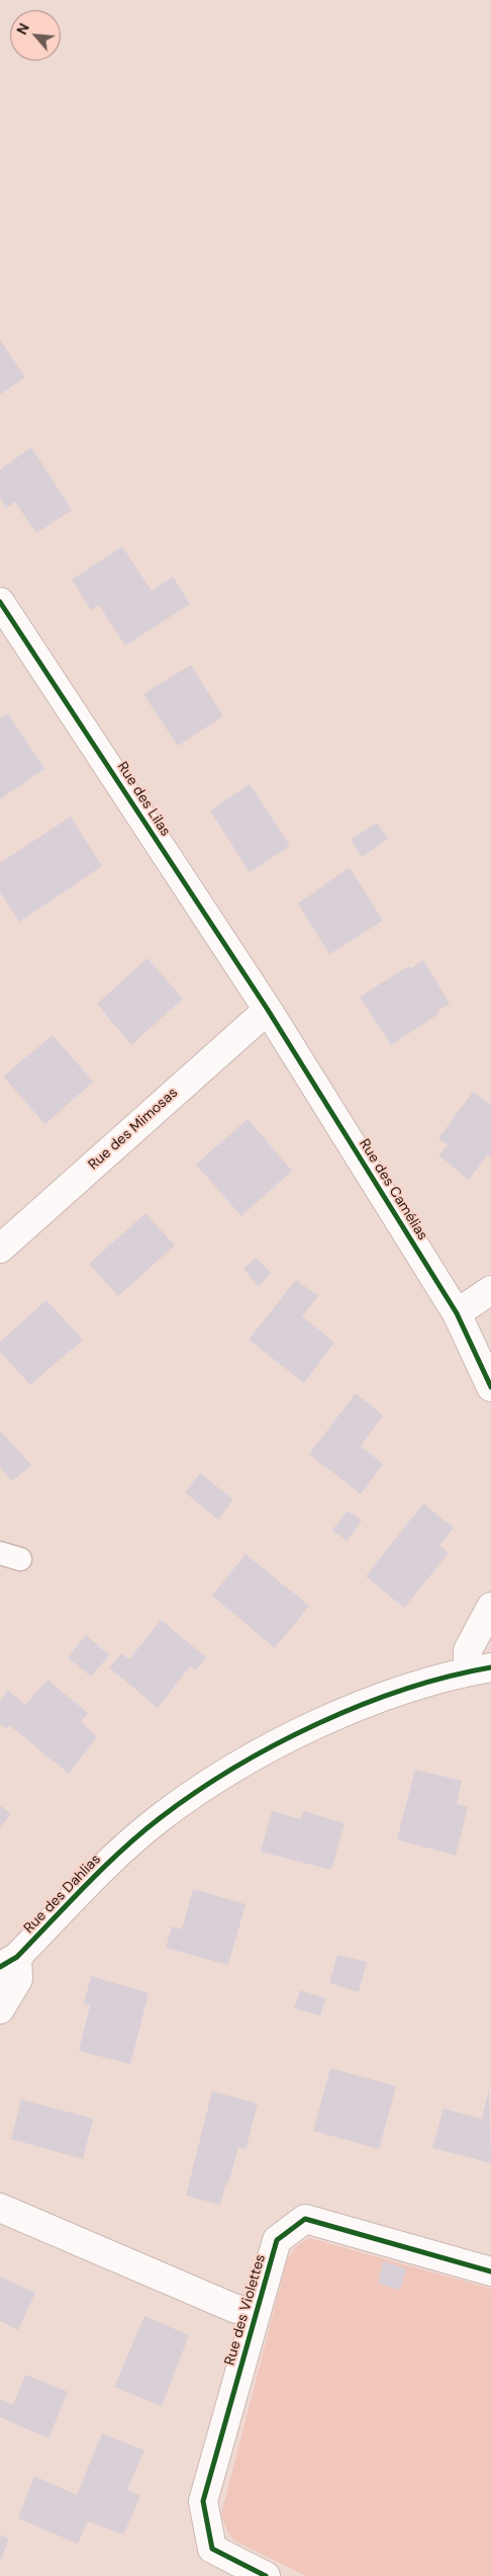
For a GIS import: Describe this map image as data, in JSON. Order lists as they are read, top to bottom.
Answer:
{
  "streets": {
    "street": [
      "Rue des Lilas",
      "Rue des Mimosas",
      "Rue des Camélias",
      "Rue des Dahlias",
      "Rue des Violettes"
    ]
  },
  "crossings": [
    ["Rue des Lilas", "Rue des Mimosas"],
    ["Rue des Lilas", "Rue des Camélias"],
    ["Rue des Mimosas", "Rue des Camélias"]
  ],
  "north": "top left"
}
